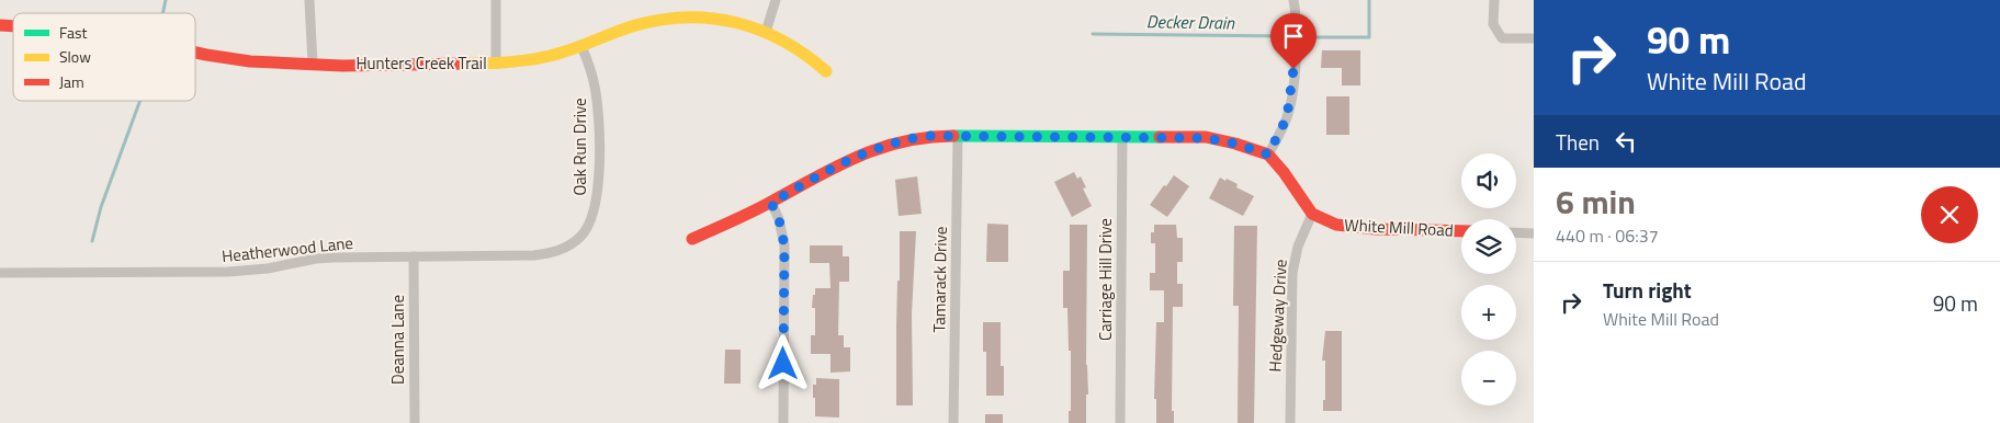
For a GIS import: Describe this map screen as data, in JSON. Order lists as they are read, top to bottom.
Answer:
{
  "streets": {
    "street": [
      "Hunters Creek Trail",
      "Oak Run Drive",
      "White Mill Road",
      "Heatherwood Lane",
      "Tamarack Drive",
      "Carriage Hill Drive",
      "Hedgeway Drive",
      "Deanna Lane"
    ]
  },
  "crossings": [
    ["Hunters Creek Trail", "Oak Run Drive"],
    ["Oak Run Drive", "Heatherwood Lane"],
    ["White Mill Road", "Hedgeway Drive"],
    ["Heatherwood Lane", "Deanna Lane"]
  ],
  "water": ["Decker Drain"],
  "legend": ["Fast", "Slow", "Jam"],
  "page": {
    "turn": ["90 m", "White Mill Road"],
    "then": "Then",
    "map_buttons": ["+", "−"],
    "heading": ["6 min", "440 m · 06:37"],
    "list": [
      {
        "name": "Turn right",
        "note": "White Mill Road",
        "value": "90 m"
      }
    ]
  }
}
